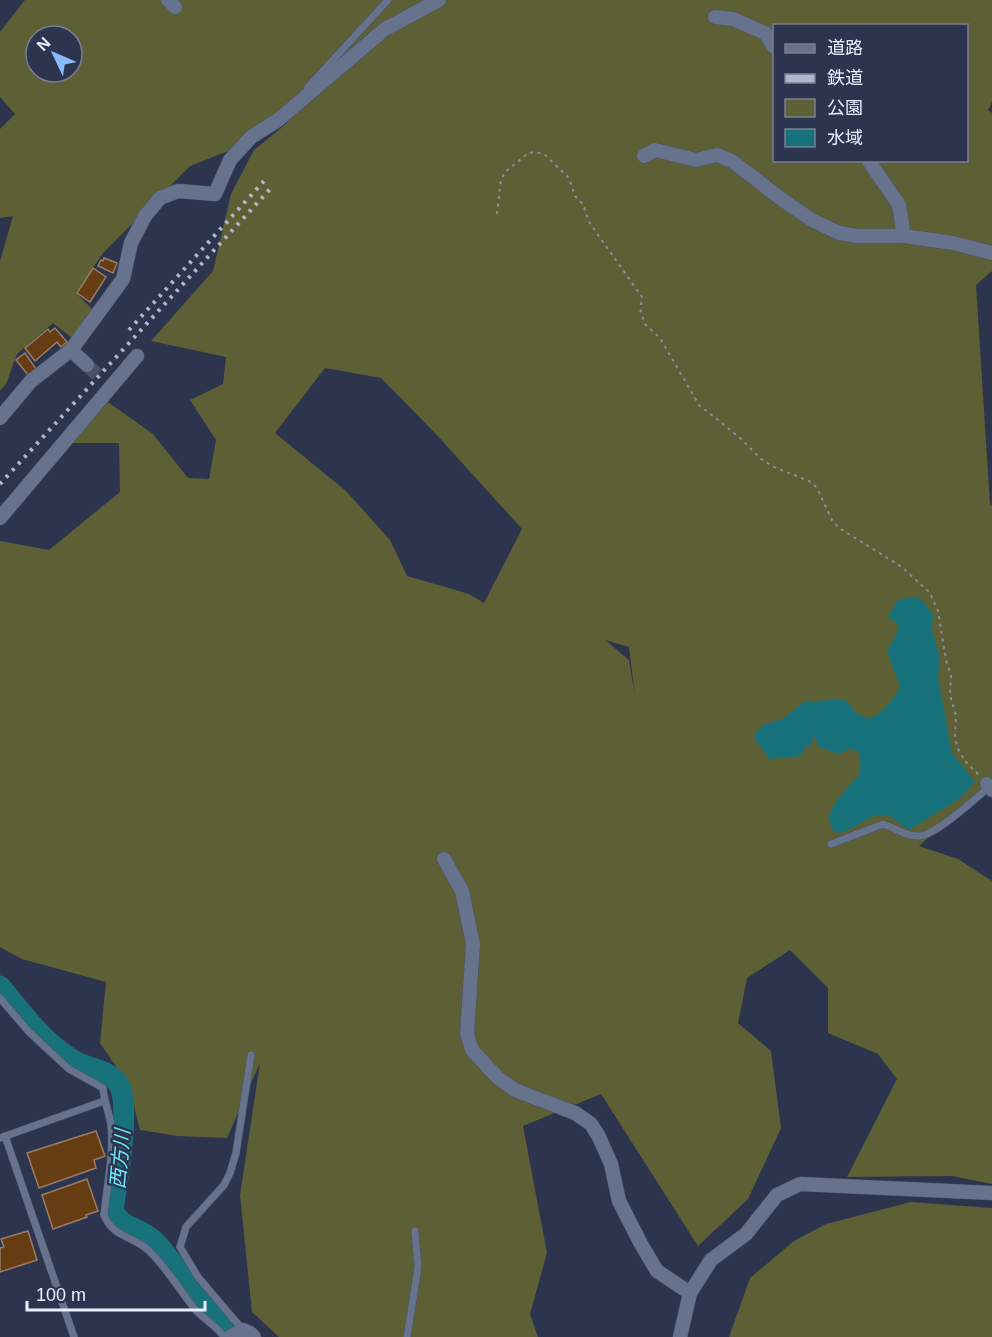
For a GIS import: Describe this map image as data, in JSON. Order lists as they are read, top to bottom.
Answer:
{
  "water": ["西方川"],
  "legend": [
    "道路",
    "鉄道",
    "公園",
    "水域"
  ],
  "scale_bar": "100 m",
  "north": "top left"
}
